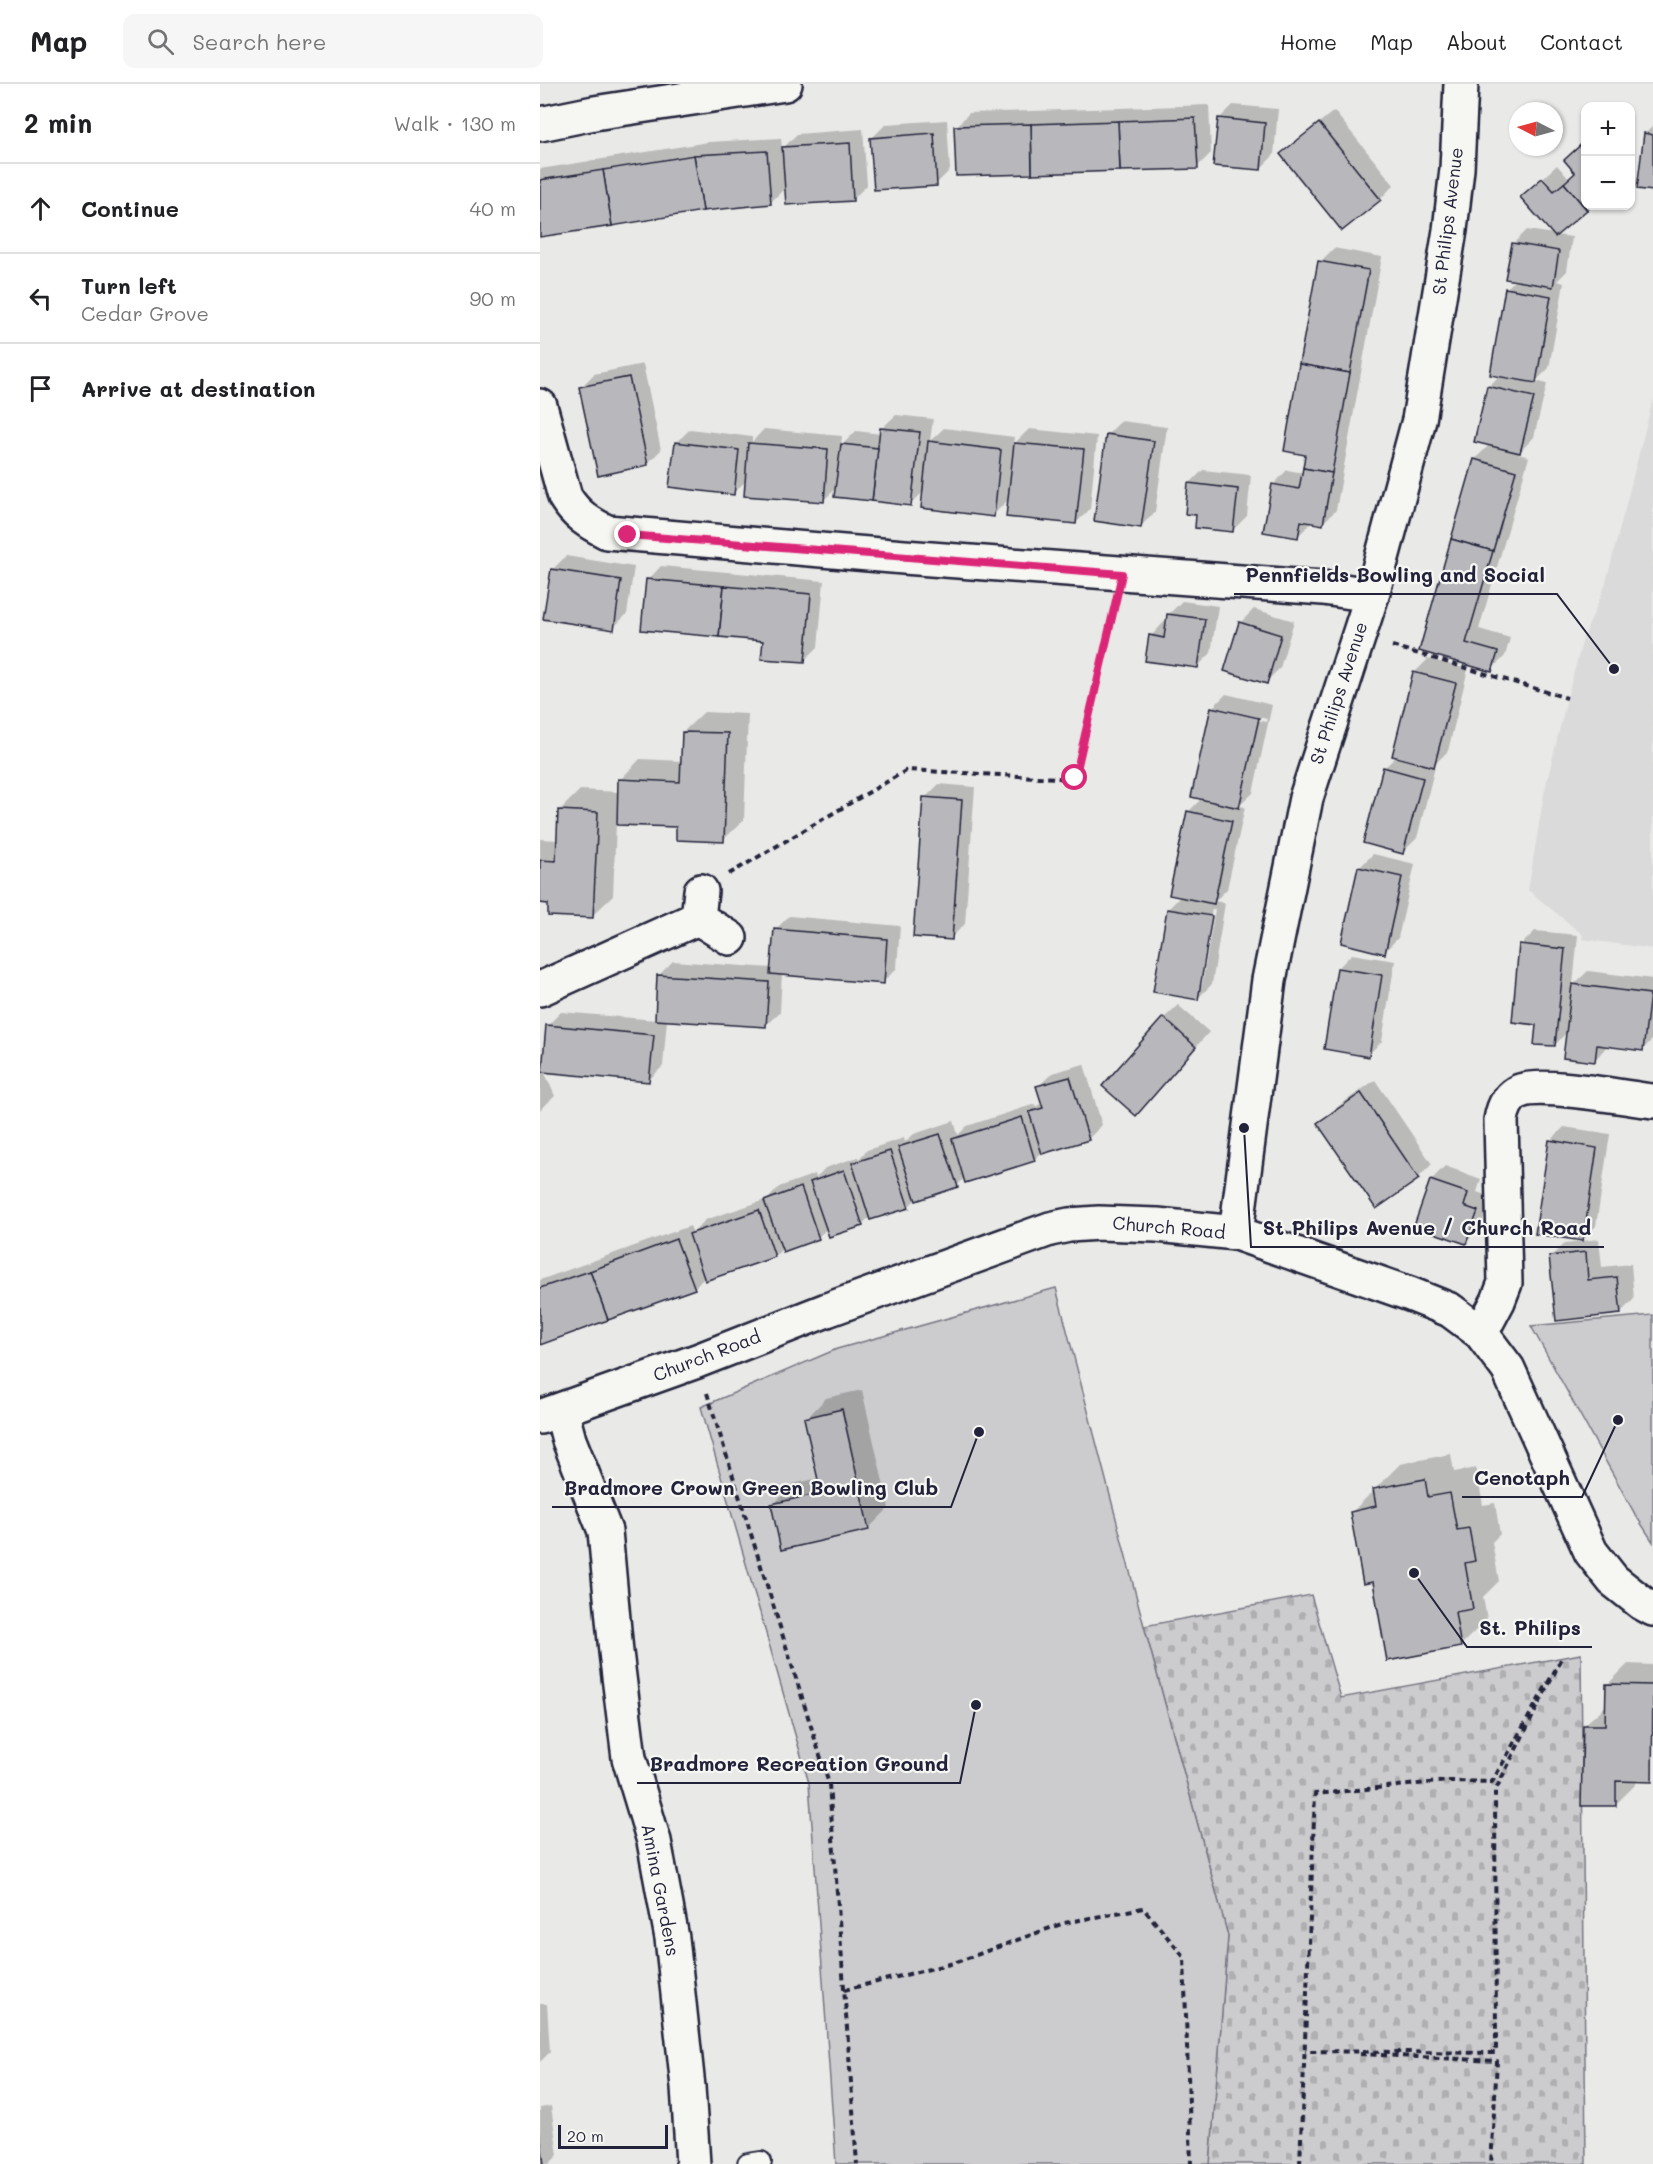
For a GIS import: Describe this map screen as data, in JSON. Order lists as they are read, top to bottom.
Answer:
{
  "streets": {
    "street": ["St Philips Avenue", "Church Road", "Amina Gardens"]
  },
  "crossings": [
    ["St Philips Avenue", "Church Road"],
    ["Church Road", "Amina Gardens"]
  ],
  "places": [
    "Pennfields Bowling and Social",
    "St Philips Avenue / Church Road",
    "Cenotaph",
    "Bradmore Crown Green Bowling Club",
    "St. Philips",
    "Bradmore Recreation Ground"
  ],
  "scale_bar": "20 m",
  "north": "left",
  "page": {
    "header": "Map",
    "search": "Search here",
    "nav": [
      "Home",
      "Map",
      "About",
      "Contact"
    ],
    "heading": ["2 min", "Walk · 130 m"],
    "map_buttons": ["+", "−"],
    "list": [
      ["Continue", "40 m"],
      ["Turn left", "Cedar Grove", "90 m"],
      "Arrive at destination"
    ],
    "scale": "20 m"
  }
}
